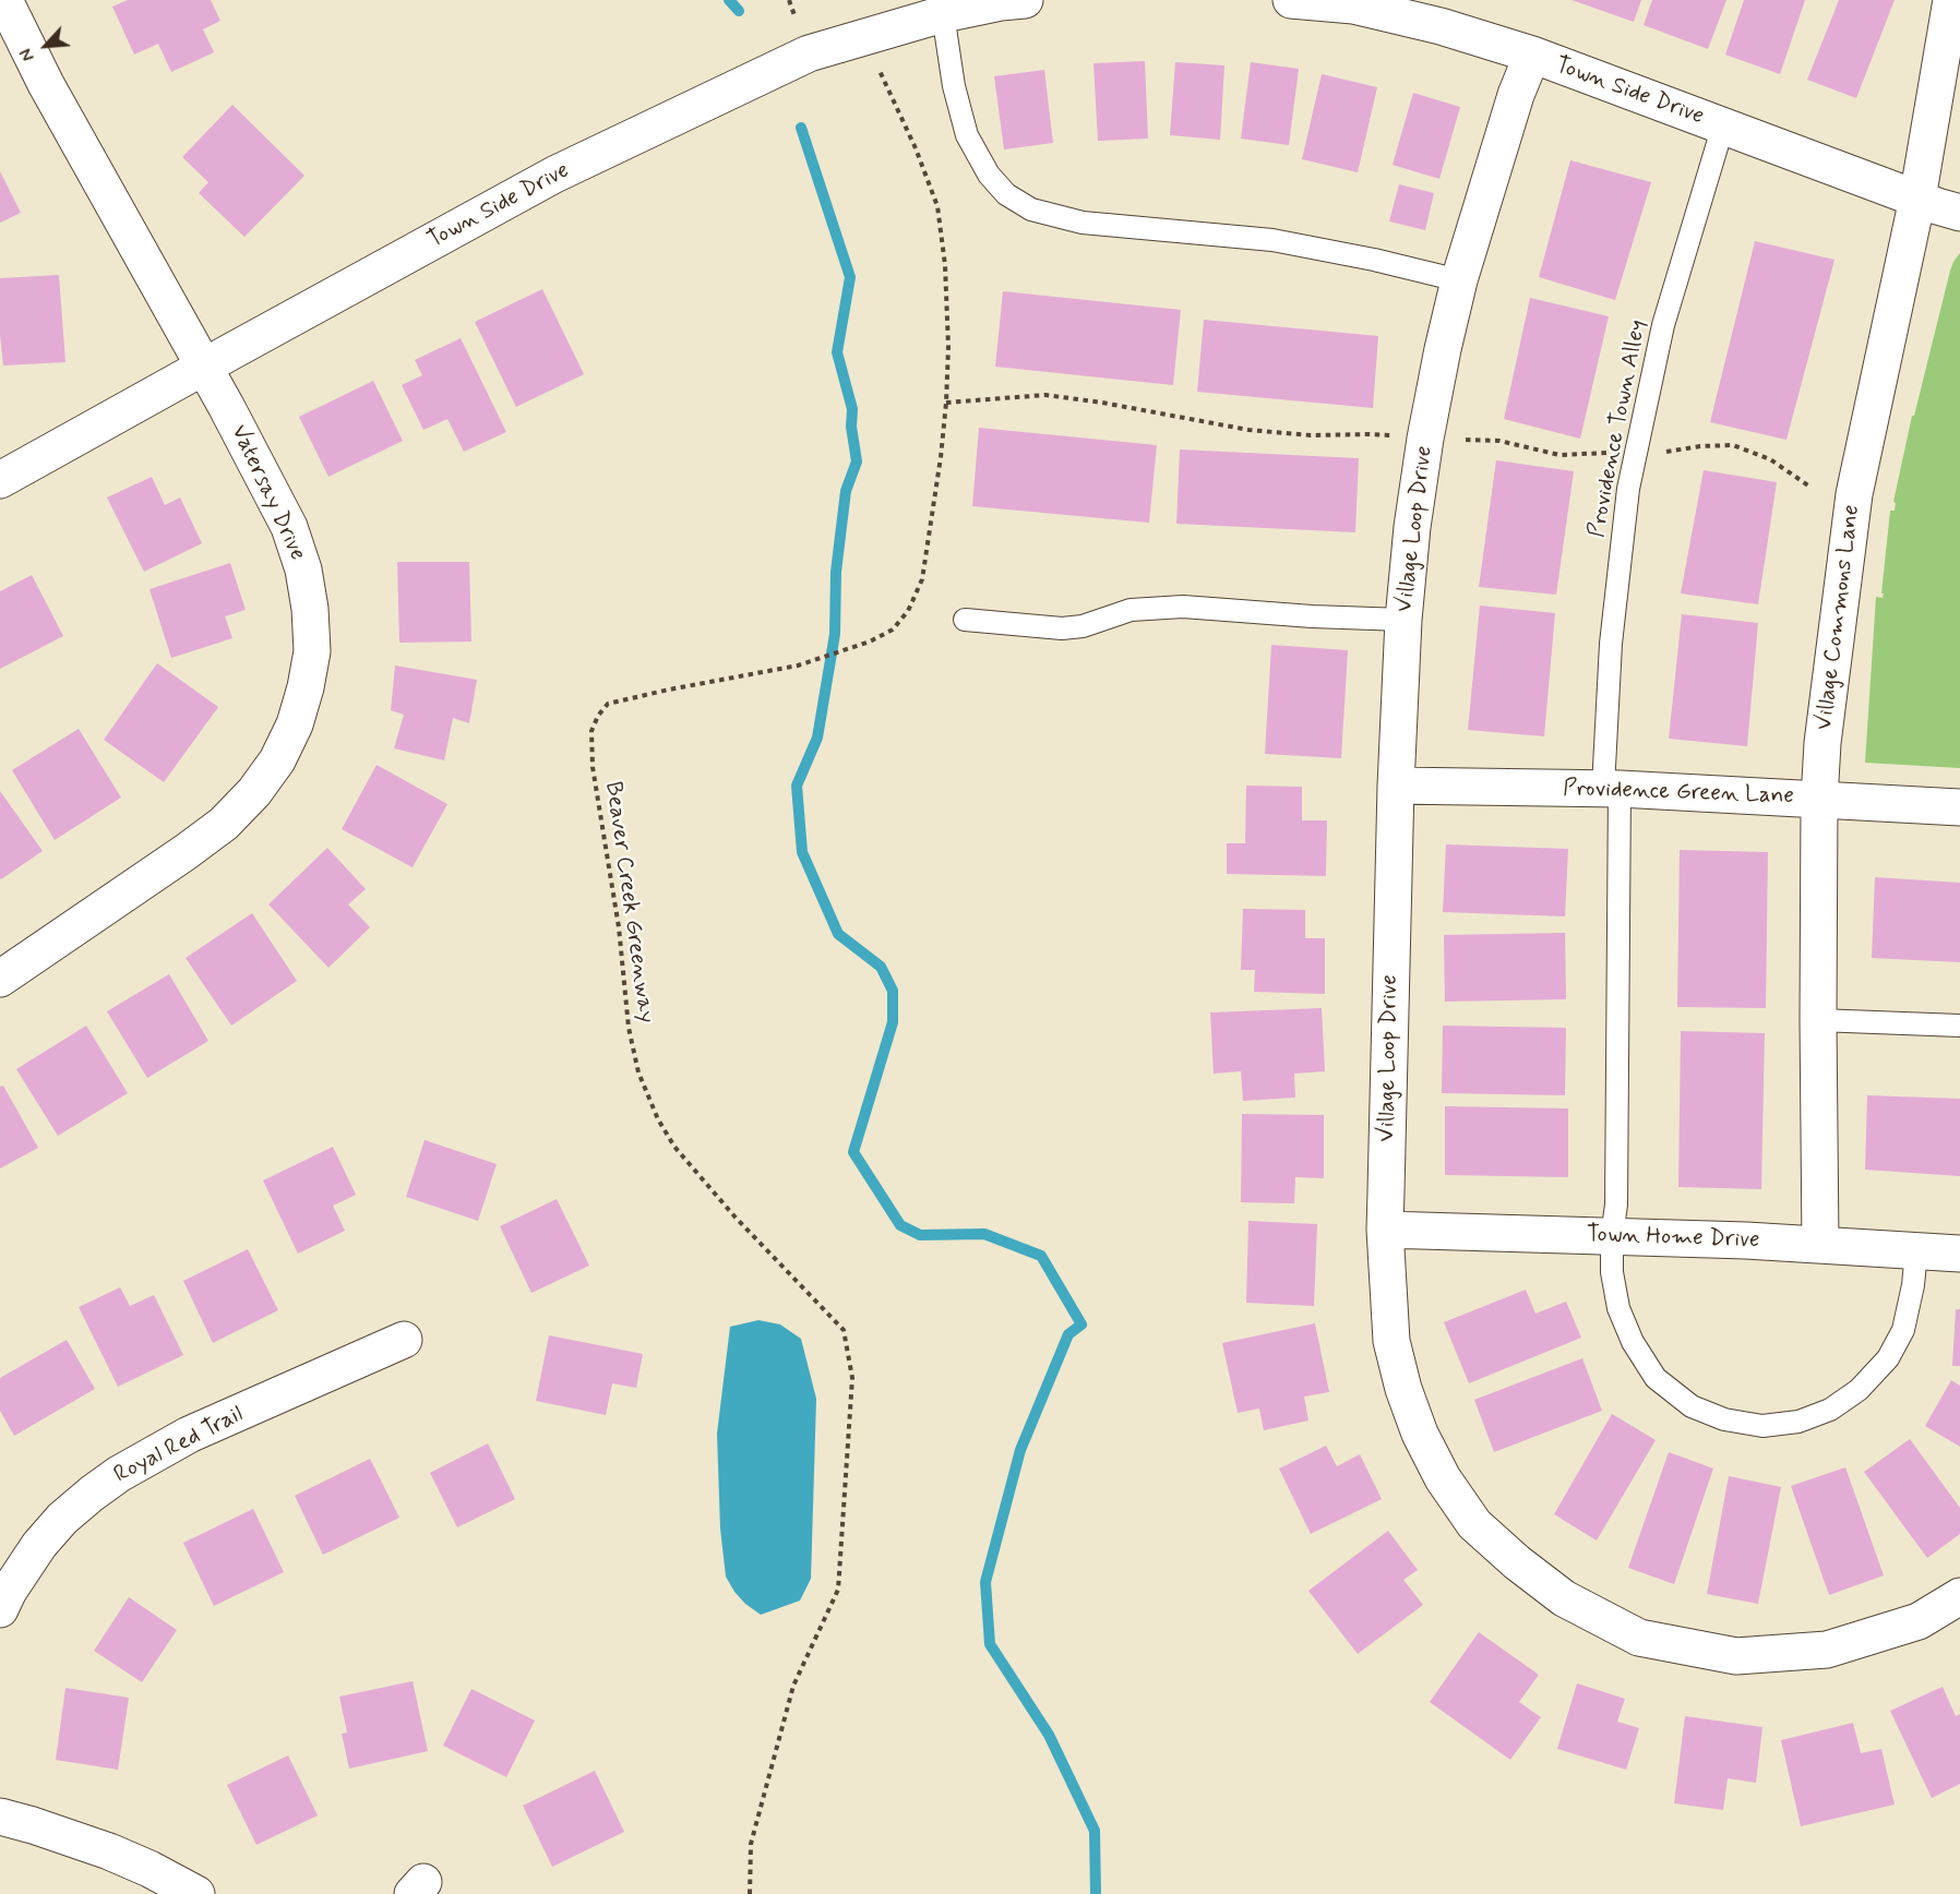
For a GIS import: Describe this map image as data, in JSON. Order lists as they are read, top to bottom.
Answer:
{
  "streets": {
    "street": [
      "Town Side Drive",
      "Vatersay Drive",
      "Village Loop Drive",
      "Village Commons Lane",
      "Providence Green Lane",
      "Town Home Drive",
      "Royal Red Trail"
    ],
    "lane": ["Providence Town Alley"],
    "path": ["Beaver Creek Greenway"]
  },
  "crossings": [
    ["Town Side Drive", "Providence Town Alley"],
    ["Town Side Drive", "Vatersay Drive"],
    ["Town Side Drive", "Village Loop Drive"],
    ["Town Side Drive", "Village Commons Lane"],
    ["Providence Town Alley", "Providence Green Lane"],
    ["Providence Town Alley", "Town Home Drive"],
    ["Village Loop Drive", "Providence Green Lane"],
    ["Village Loop Drive", "Town Home Drive"],
    ["Village Commons Lane", "Providence Green Lane"],
    ["Village Commons Lane", "Town Home Drive"]
  ],
  "north": "bottom left"
}
